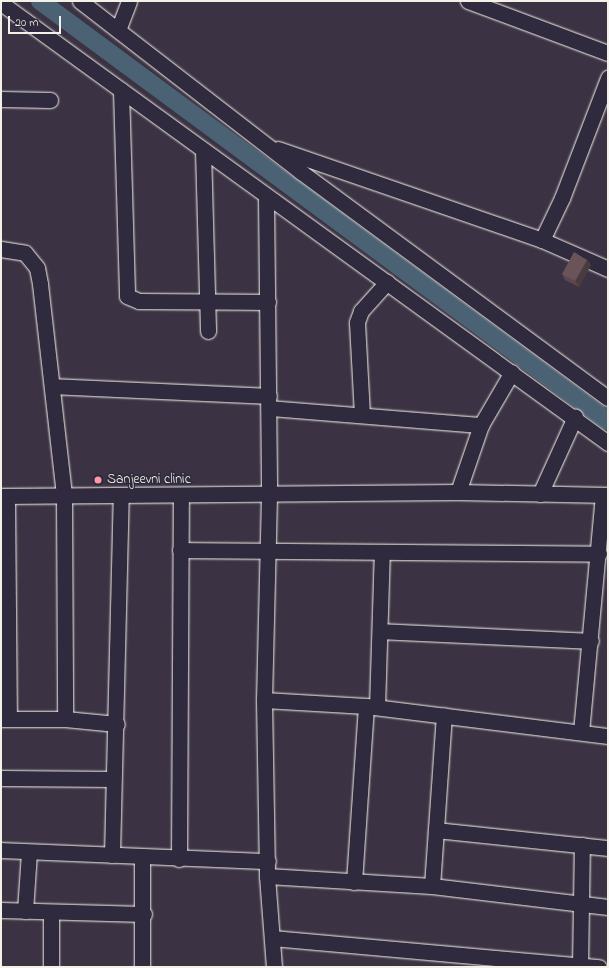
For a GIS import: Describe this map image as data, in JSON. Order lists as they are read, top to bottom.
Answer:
{
  "places": ["Sanjeevni clinic"],
  "scale_bar": "20 m"
}
